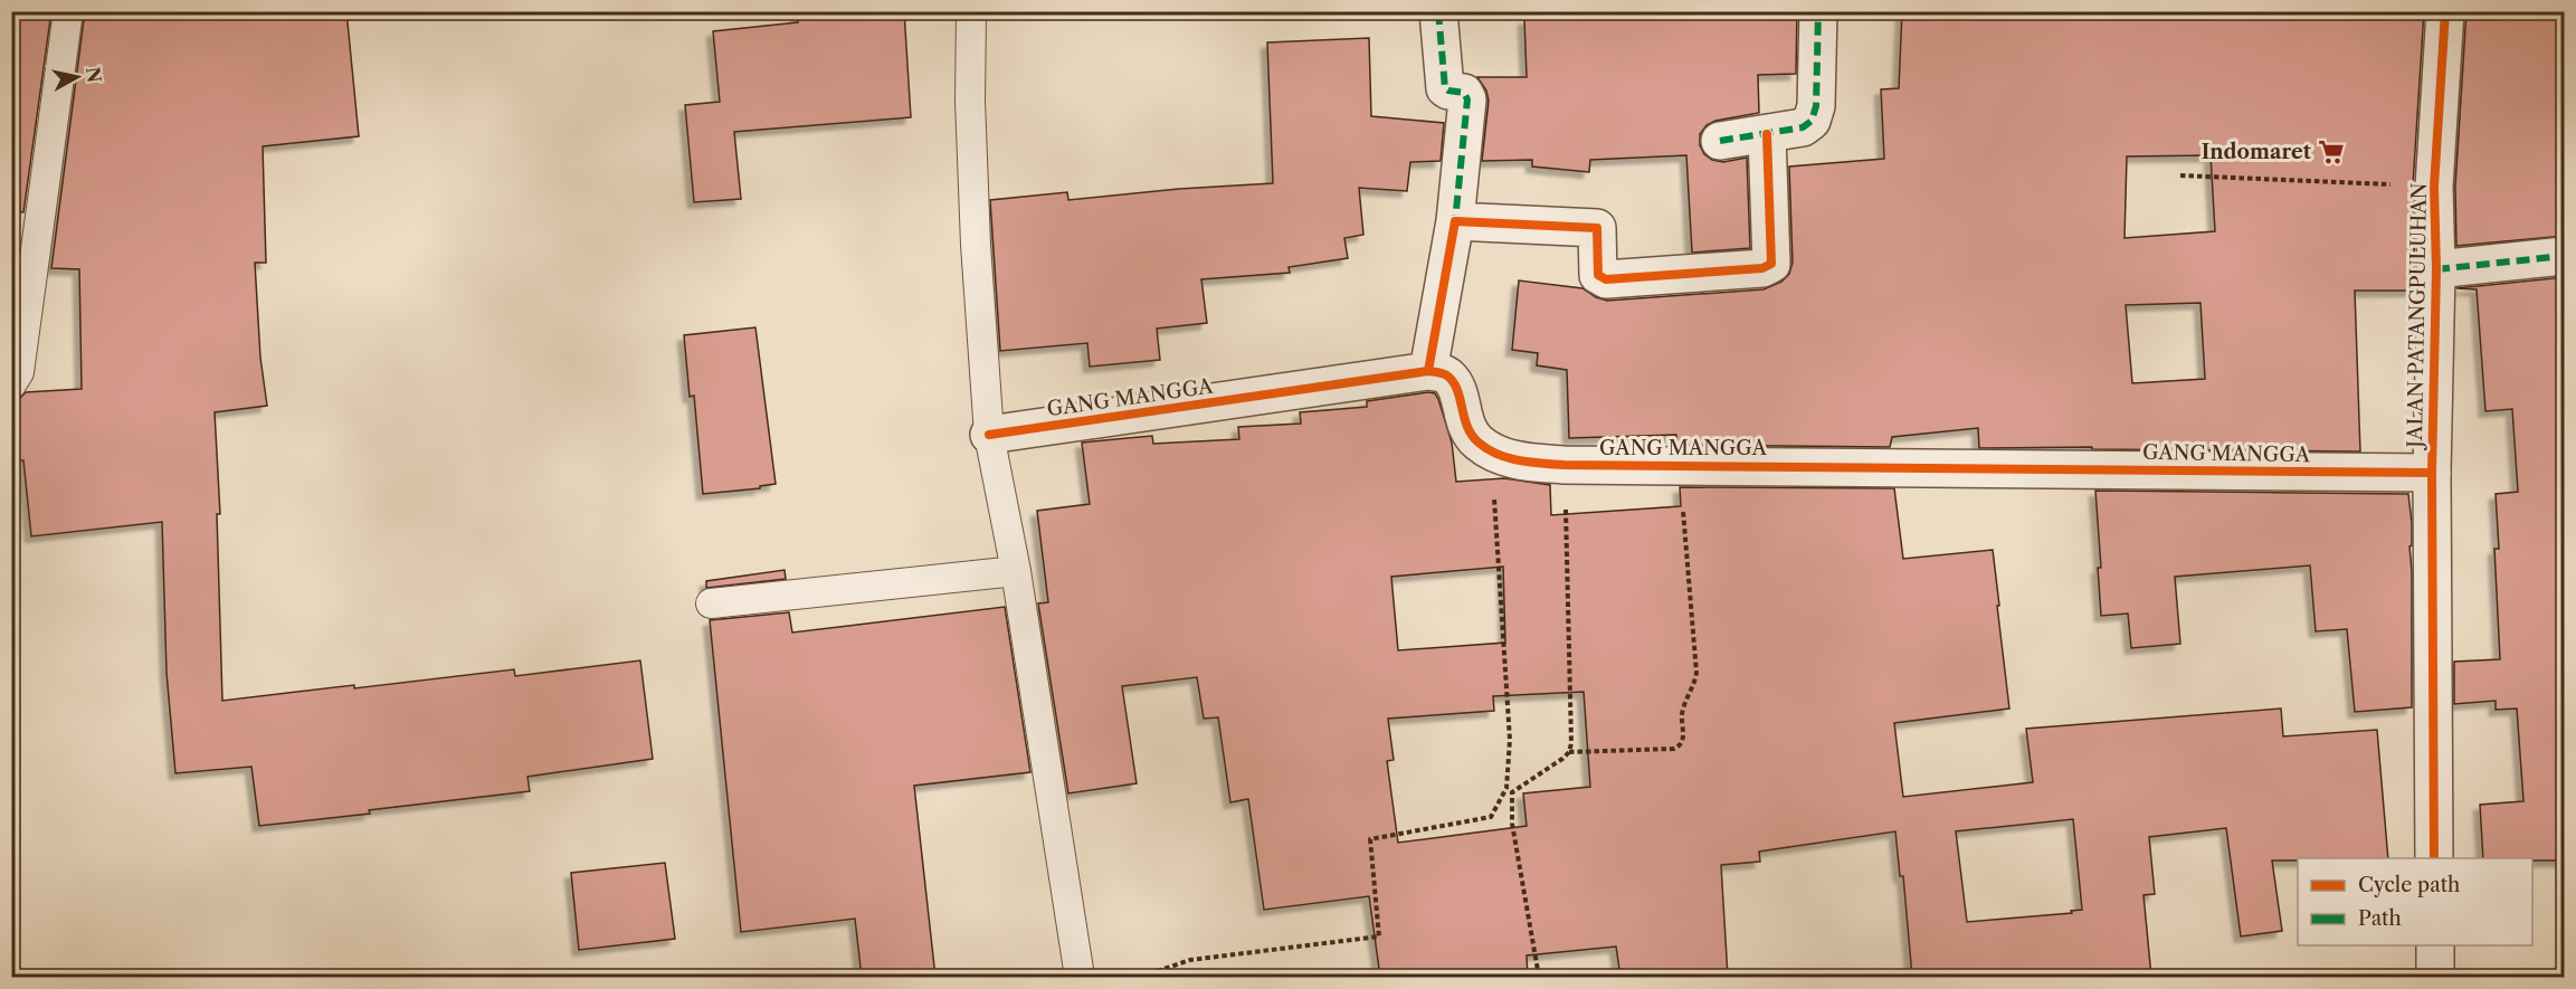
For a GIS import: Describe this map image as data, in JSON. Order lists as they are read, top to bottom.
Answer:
{
  "streets": {
    "street": ["JALAN PATANGPULUHAN", "GANG MANGGA"]
  },
  "crossings": [
    ["JALAN PATANGPULUHAN", "GANG MANGGA"]
  ],
  "places": {
    "supermarket": ["Indomaret"]
  },
  "legend": ["Cycle path", "Path"],
  "north": "right"
}
